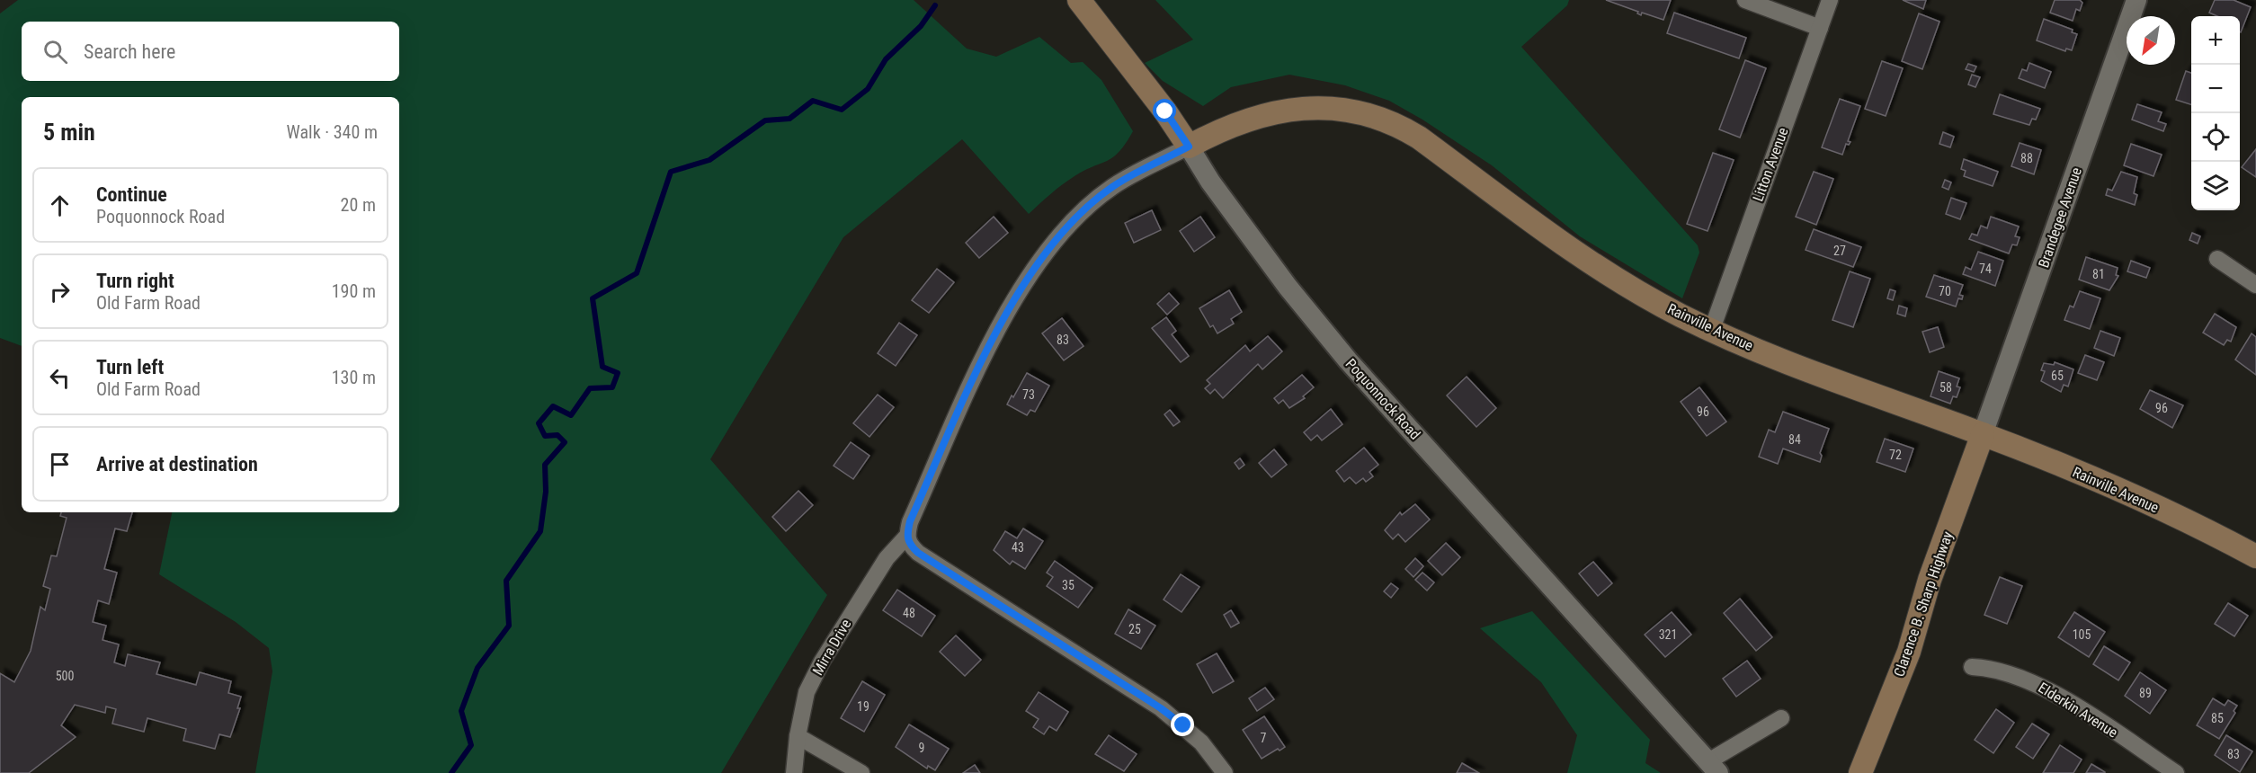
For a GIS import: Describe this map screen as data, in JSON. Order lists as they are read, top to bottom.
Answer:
{
  "streets": {
    "main road": ["Rainville Avenue", "Poquonnock Road", "Clarence B. Sharp Highway"],
    "street": [
      "Litton Avenue",
      "Brandegee Avenue",
      "Mirra Drive",
      "Elderkin Avenue"
    ]
  },
  "crossings": [
    ["Litton Avenue", "Rainville Avenue"],
    ["Brandegee Avenue", "Rainville Avenue"],
    ["Brandegee Avenue", "Clarence B. Sharp Highway"],
    ["Rainville Avenue", "Poquonnock Road"],
    ["Rainville Avenue", "Clarence B. Sharp Highway"]
  ],
  "house_numbers": [
    "88",
    "27",
    "74",
    "81",
    "70",
    "83",
    "65",
    "58",
    "73",
    "96",
    "96",
    "84",
    "72",
    "43",
    "35",
    "48",
    "25",
    "321",
    "105",
    "500",
    "89",
    "19",
    "85",
    "7",
    "9",
    "83"
  ],
  "north": "bottom left",
  "page": {
    "map_buttons": ["+", "−"],
    "search": "Search here",
    "heading": ["5 min", "Walk · 340 m"],
    "list": [
      ["Continue", "Poquonnock Road", "20 m"],
      ["Turn right", "Old Farm Road", "190 m"],
      ["Turn left", "Old Farm Road", "130 m"],
      "Arrive at destination"
    ]
  }
}
